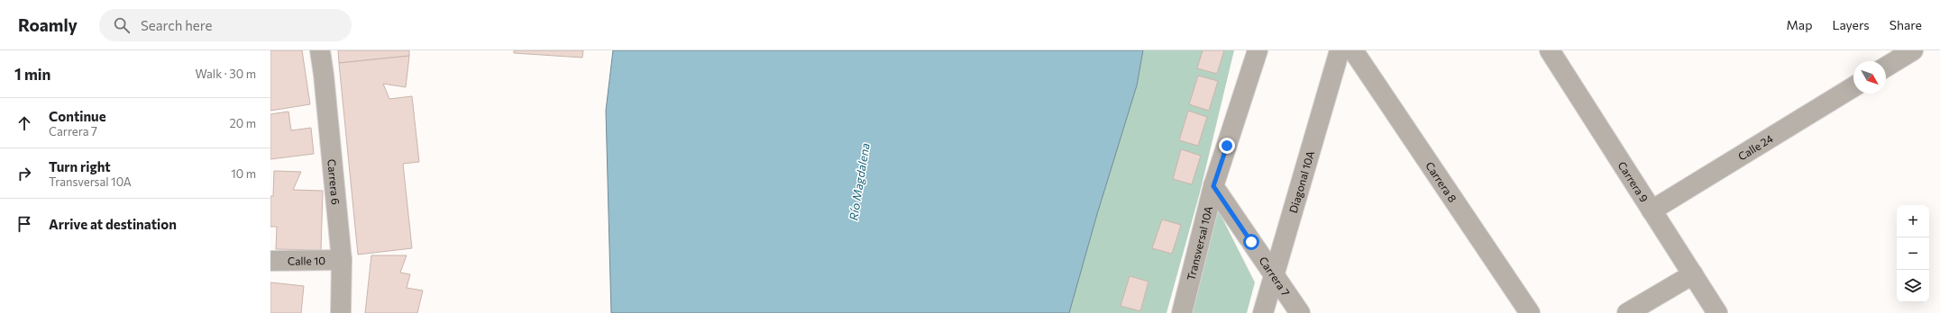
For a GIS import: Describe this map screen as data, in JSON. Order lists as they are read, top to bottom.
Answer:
{
  "streets": {
    "street": [
      "Calle 24",
      "Carrera 6",
      "Diagonal 10A",
      "Carrera 8",
      "Carrera 9",
      "Transversal 10A",
      "Calle 10",
      "Carrera 7"
    ]
  },
  "crossings": [
    ["Calle 24", "Carrera 9"],
    ["Carrera 6", "Calle 10"],
    ["Diagonal 10A", "Carrera 7"],
    ["Transversal 10A", "Carrera 7"]
  ],
  "water": ["Río Magdalena"],
  "north": "bottom right",
  "page": {
    "header": "Roamly",
    "search": "Search here",
    "nav": ["Map", "Layers", "Share"],
    "heading": ["1 min", "Walk · 30 m"],
    "list": [
      ["Continue", "Carrera 7", "20 m"],
      ["Turn right", "Transversal 10A", "10 m"],
      "Arrive at destination"
    ],
    "map_buttons": ["+", "−"]
  }
}
